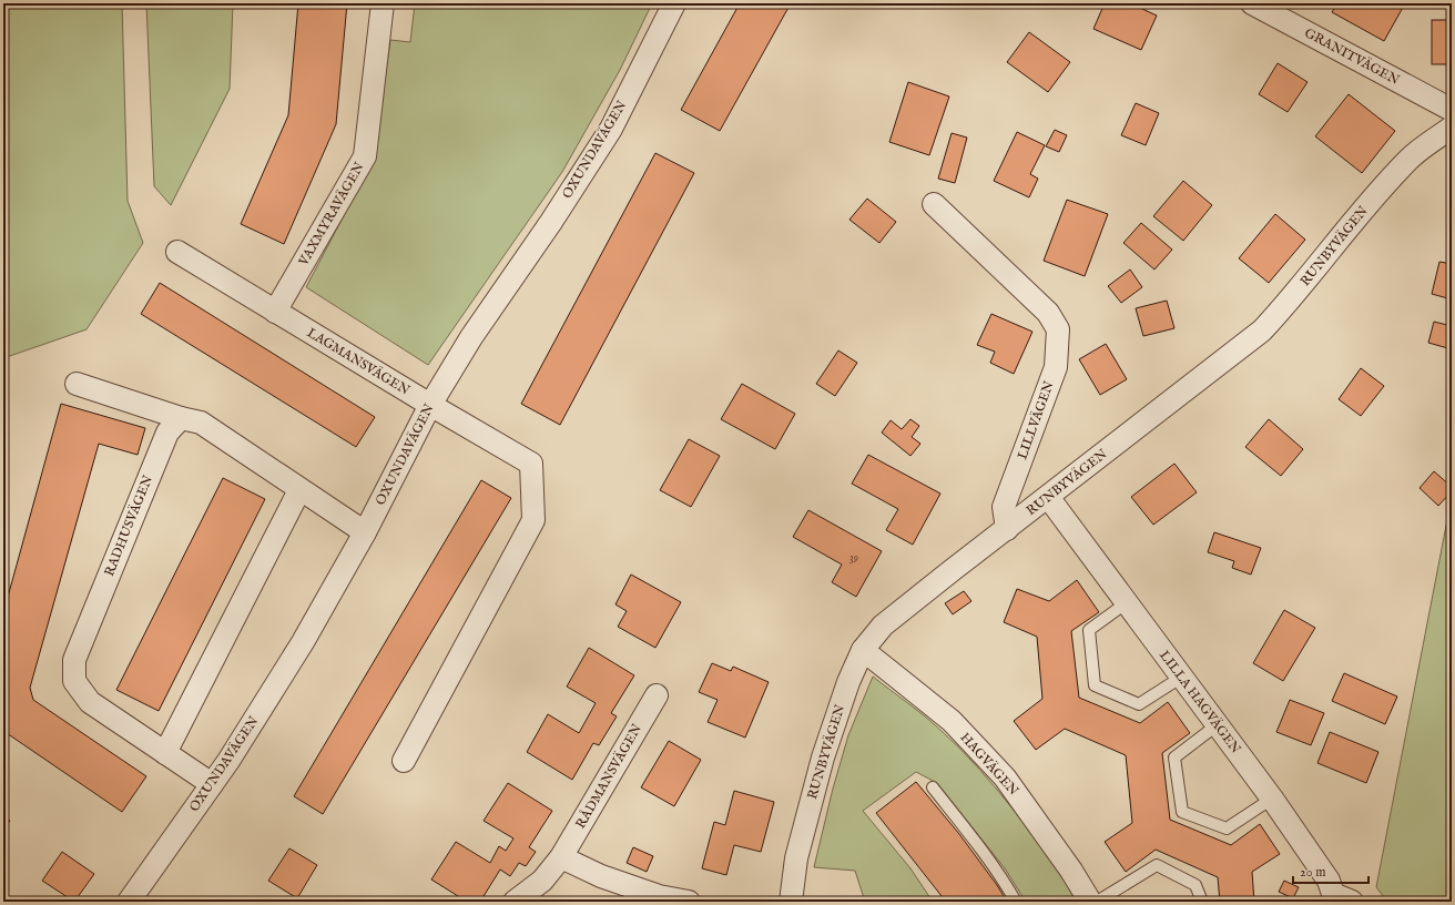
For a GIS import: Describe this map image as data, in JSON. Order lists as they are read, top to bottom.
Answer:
{
  "streets": {
    "street": [
      "GRANITVÄGEN",
      "OXUNDAVÄGEN",
      "VAXMYRAVÄGEN",
      "RUNBYVÄGEN",
      "LAGMANSVÄGEN",
      "LILLVÄGEN",
      "RADHUSVÄGEN",
      "LILLA HAGVÄGEN",
      "HAGVÄGEN",
      "RÅDMANSVÄGEN"
    ]
  },
  "crossings": [
    ["OXUNDAVÄGEN", "LAGMANSVÄGEN"],
    ["OXUNDAVÄGEN", "RADHUSVÄGEN"],
    ["VAXMYRAVÄGEN", "LAGMANSVÄGEN"],
    ["RUNBYVÄGEN", "LILLVÄGEN"],
    ["RUNBYVÄGEN", "LILLA HAGVÄGEN"],
    ["RUNBYVÄGEN", "HAGVÄGEN"]
  ],
  "house_numbers": ["39"],
  "scale_bar": "20 m"
}
